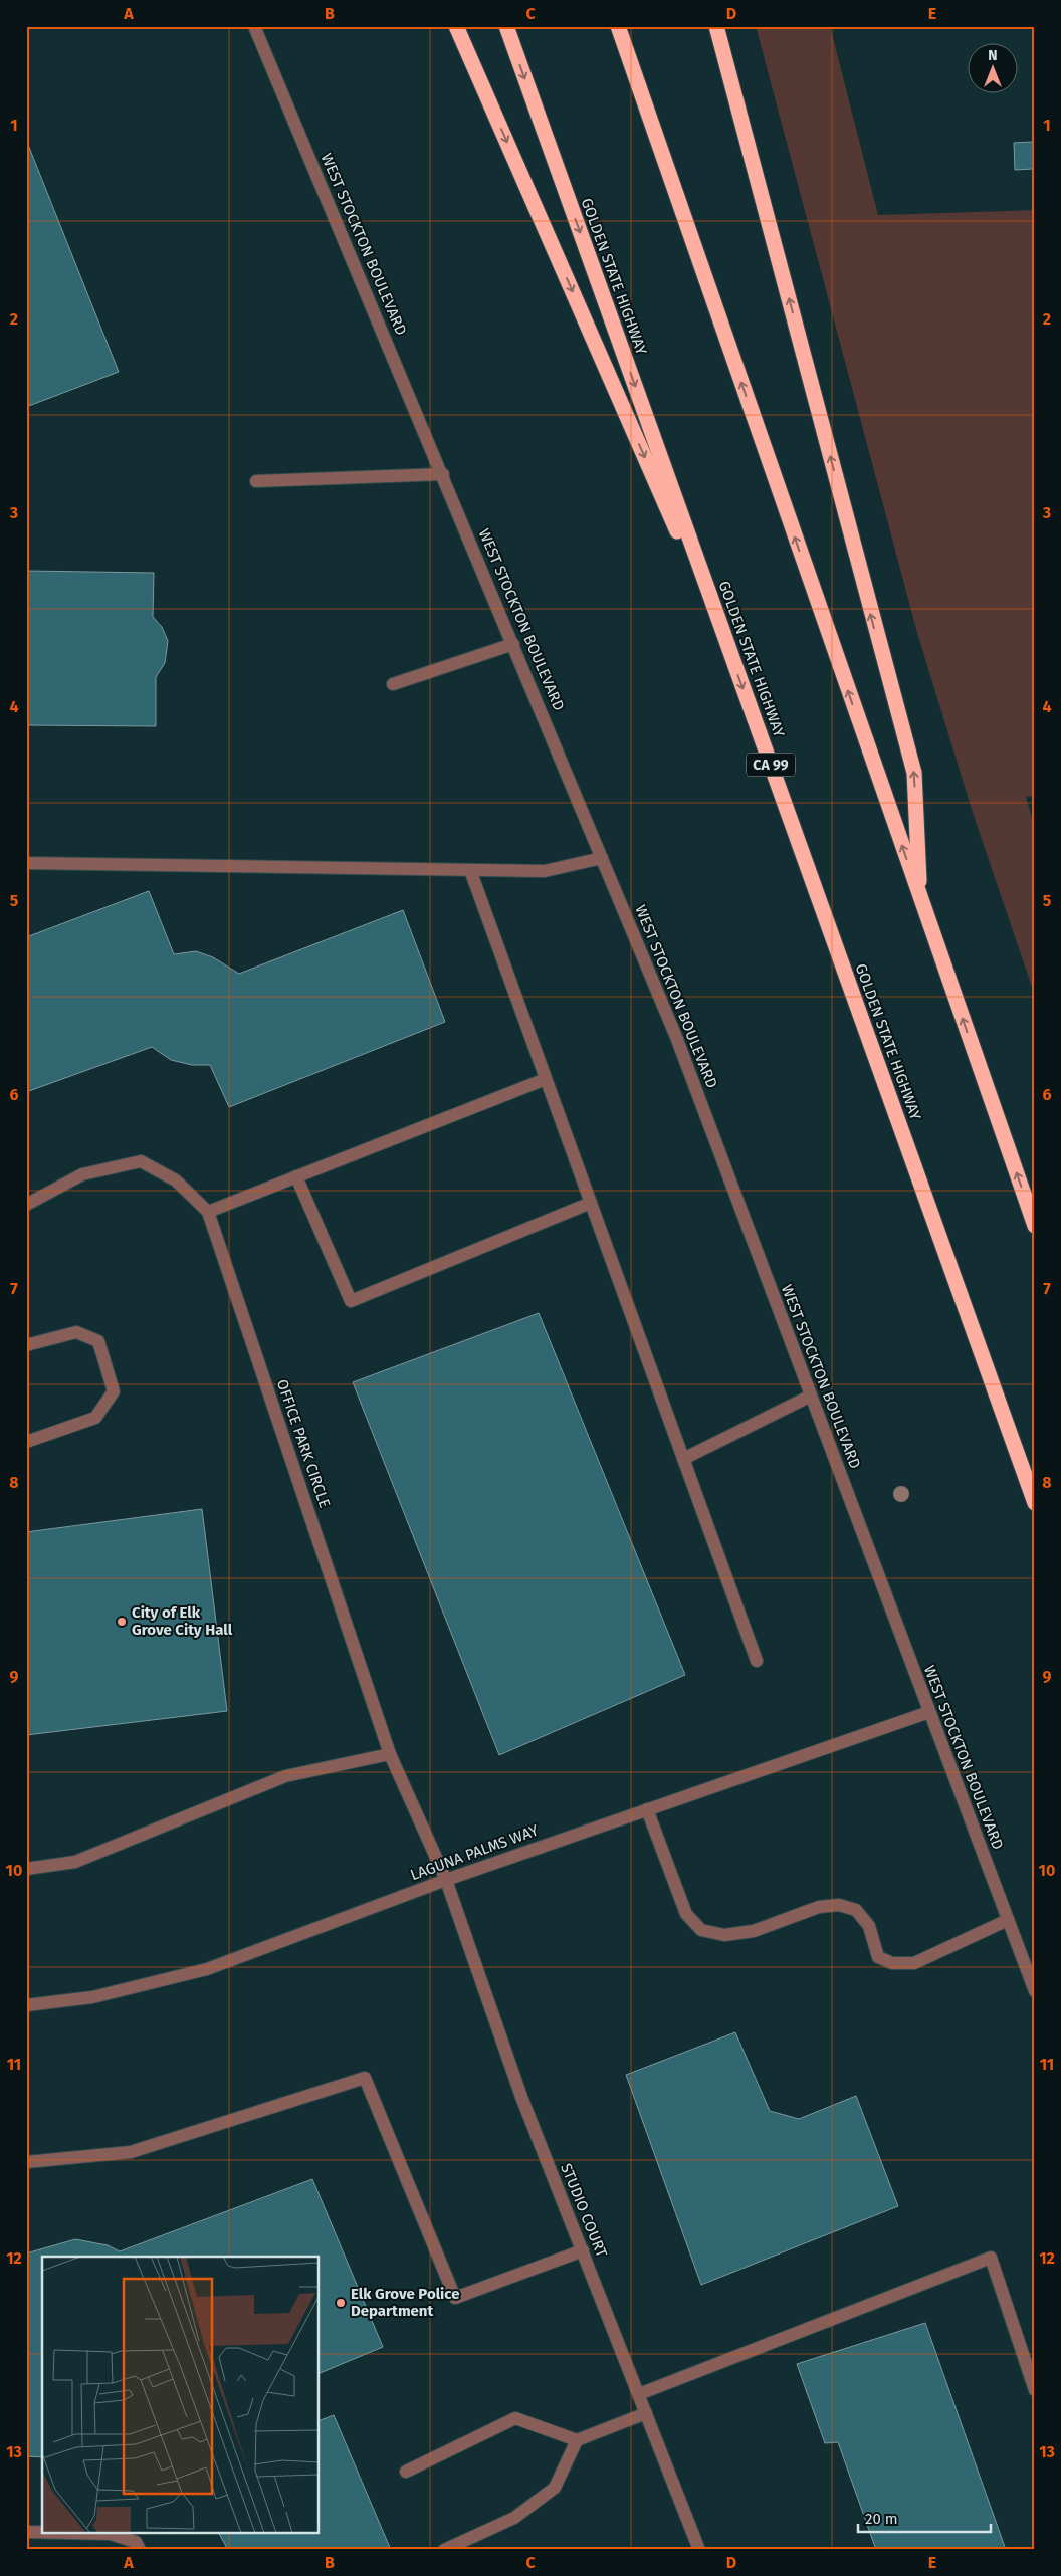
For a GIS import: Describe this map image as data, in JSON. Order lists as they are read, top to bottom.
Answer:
{
  "streets": {
    "highway": ["GOLDEN STATE HIGHWAY", "CA 99"],
    "street": [
      "WEST STOCKTON BOULEVARD",
      "OFFICE PARK CIRCLE",
      "LAGUNA PALMS WAY",
      "STUDIO COURT"
    ]
  },
  "crossings": [
    ["WEST STOCKTON BOULEVARD", "LAGUNA PALMS WAY"],
    ["OFFICE PARK CIRCLE", "LAGUNA PALMS WAY"],
    ["OFFICE PARK CIRCLE", "STUDIO COURT"],
    ["LAGUNA PALMS WAY", "STUDIO COURT"]
  ],
  "places": ["City of Elk Grove City Hall", "Elk Grove Police Department"],
  "scale_bar": "20 m",
  "north": "top",
  "grid": {
    "columns": [
      "A",
      "B",
      "C",
      "D",
      "E"
    ],
    "rows": [
      "1",
      "2",
      "3",
      "4",
      "5",
      "6",
      "7",
      "8",
      "9",
      "10",
      "11",
      "12",
      "13"
    ]
  }
}
